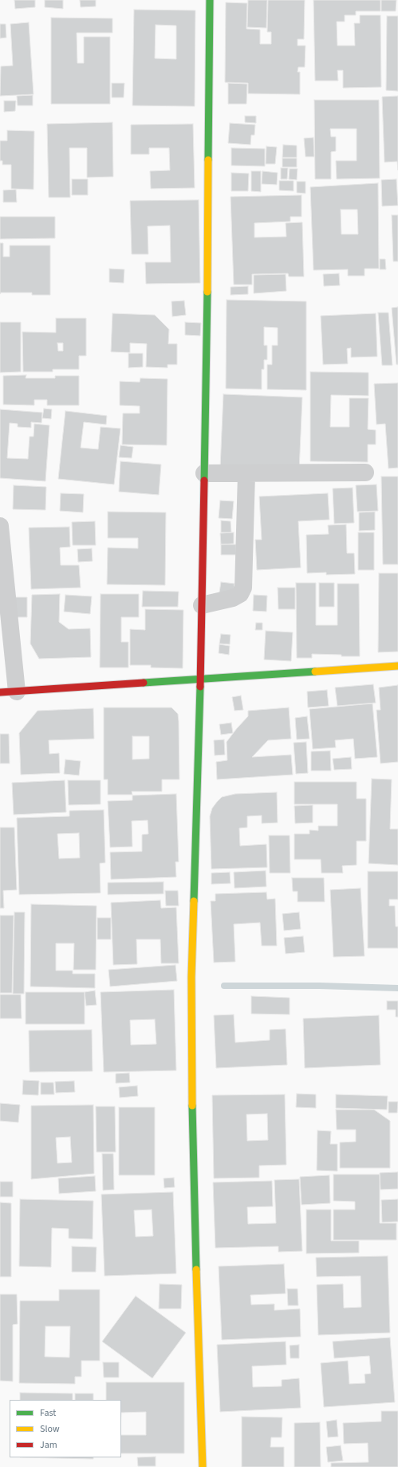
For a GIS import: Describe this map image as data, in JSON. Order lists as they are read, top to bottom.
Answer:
{
  "legend": ["Fast", "Slow", "Jam"]
}
